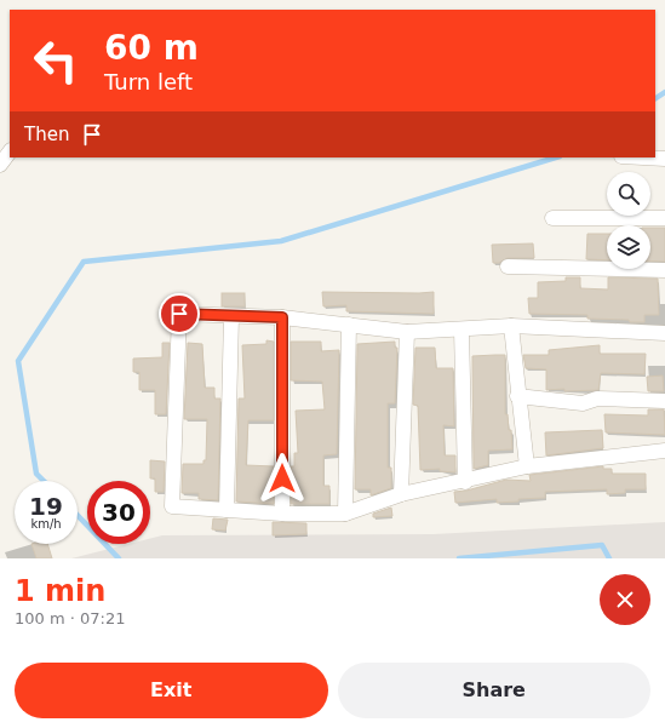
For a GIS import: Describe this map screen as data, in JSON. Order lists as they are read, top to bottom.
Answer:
{
  "page": {
    "turn": ["60 m", "Turn left"],
    "then": "Then",
    "speed": "19 km/h",
    "limit": "30",
    "heading": ["1 min", "100 m · 07:21"],
    "buttons": ["Exit", "Share"]
  }
}
